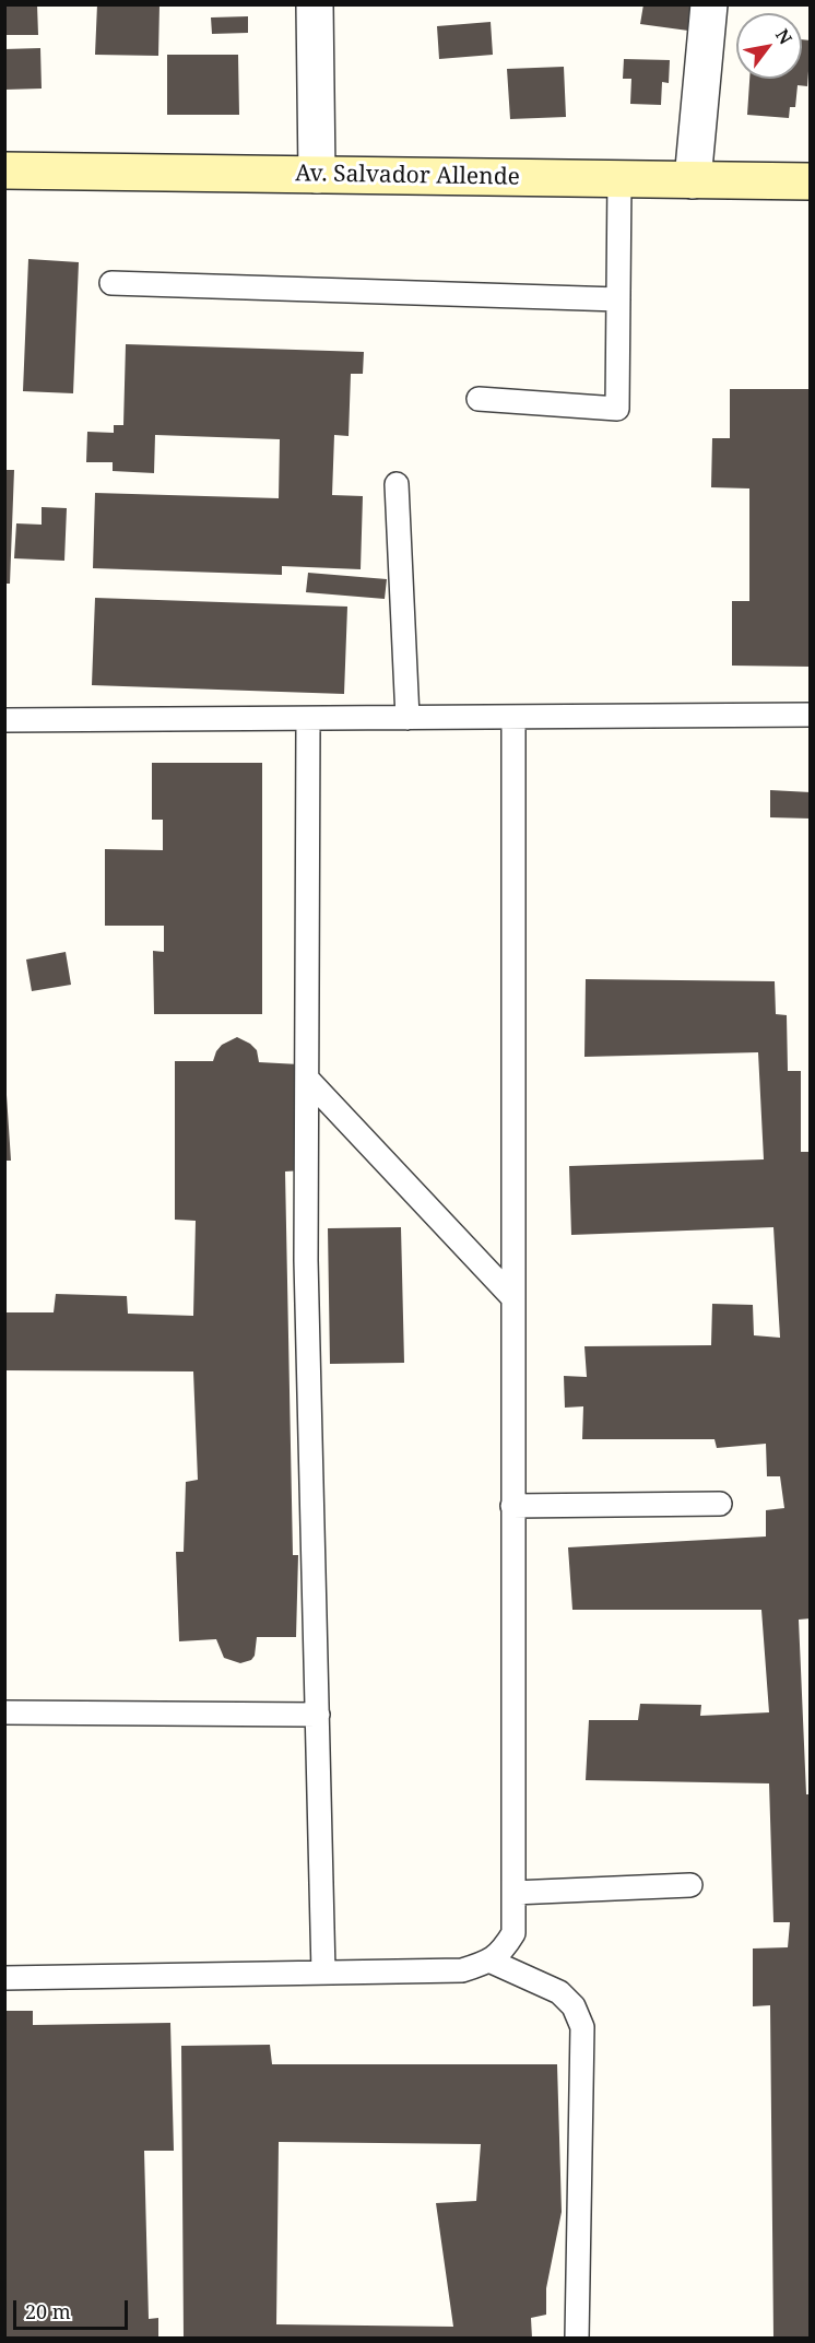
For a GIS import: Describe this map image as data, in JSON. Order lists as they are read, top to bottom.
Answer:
{
  "streets": {
    "street": ["Av. Salvador Allende"]
  },
  "scale_bar": "20 m",
  "north": "top right"
}
